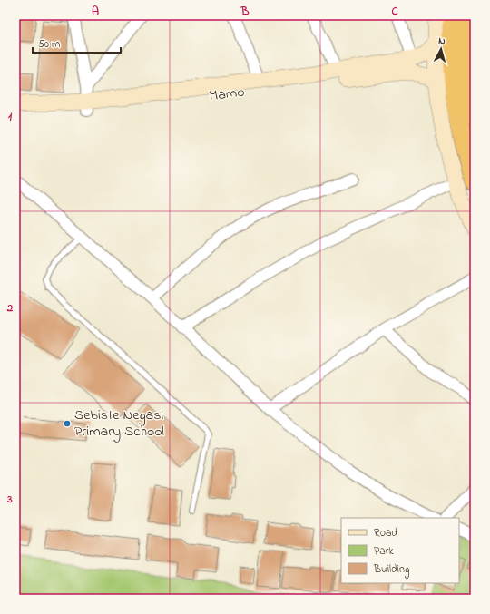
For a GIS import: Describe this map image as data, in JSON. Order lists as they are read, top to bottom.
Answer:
{
  "streets": {
    "street": ["Mamo"]
  },
  "places": ["Sebiste Negasi Primary School"],
  "legend": ["Road", "Park", "Building"],
  "scale_bar": "50 m",
  "north": "top",
  "grid": {
    "columns": ["A", "B", "C"],
    "rows": ["1", "2", "3"]
  }
}
